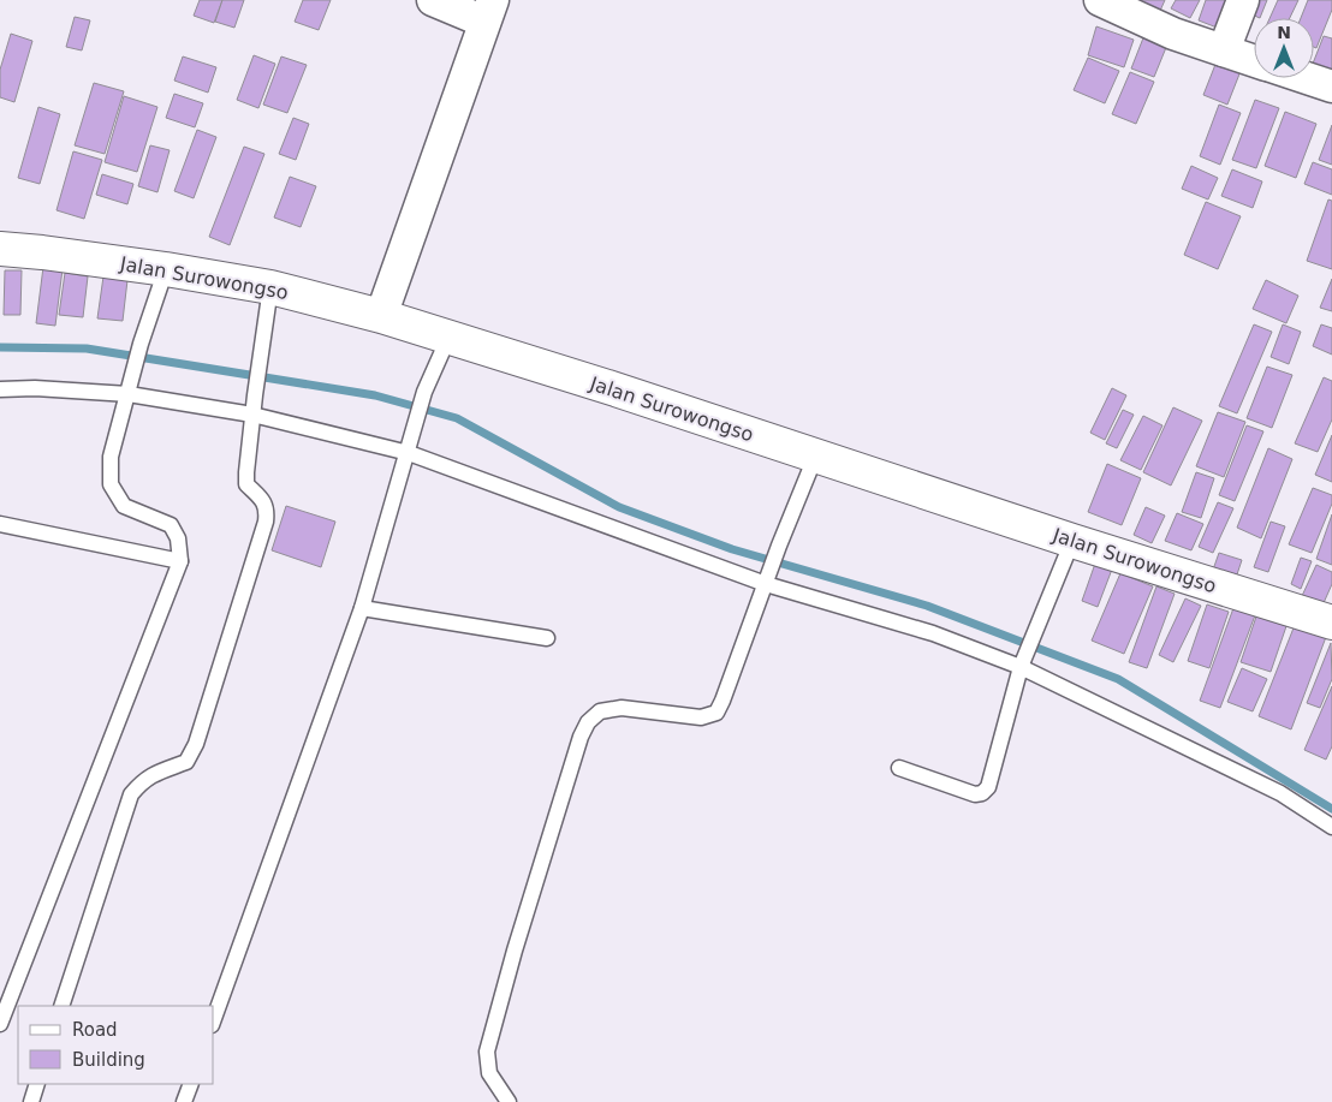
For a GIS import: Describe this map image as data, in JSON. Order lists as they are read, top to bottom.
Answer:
{
  "streets": {
    "street": ["Jalan Surowongso"]
  },
  "legend": ["Road", "Building"],
  "north": "top"
}
